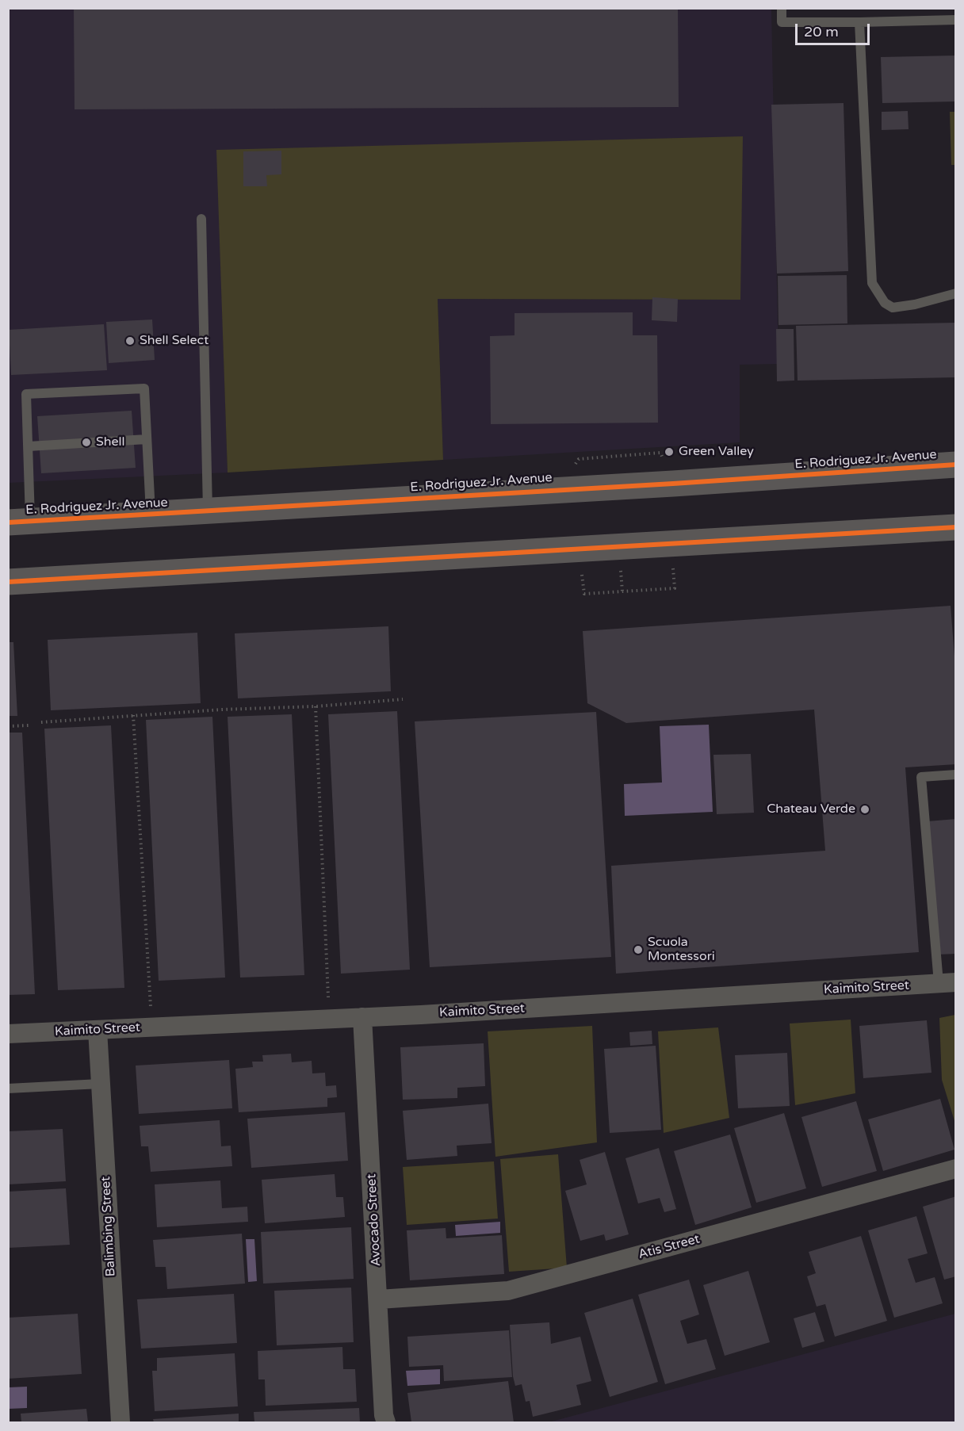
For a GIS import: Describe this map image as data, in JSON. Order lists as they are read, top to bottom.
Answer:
{
  "streets": {
    "main road": ["E. Rodriguez Jr. Avenue"],
    "street": [
      "Kaimito Street",
      "Avocado Street",
      "Balimbing Street",
      "Atis Street"
    ]
  },
  "crossings": [
    ["Kaimito Street", "Avocado Street"],
    ["Kaimito Street", "Balimbing Street"],
    ["Avocado Street", "Atis Street"]
  ],
  "places": [
    "Shell Select",
    "Shell",
    "Green Valley",
    "Chateau Verde",
    "Scuola Montessori"
  ],
  "scale_bar": "20 m"
}
